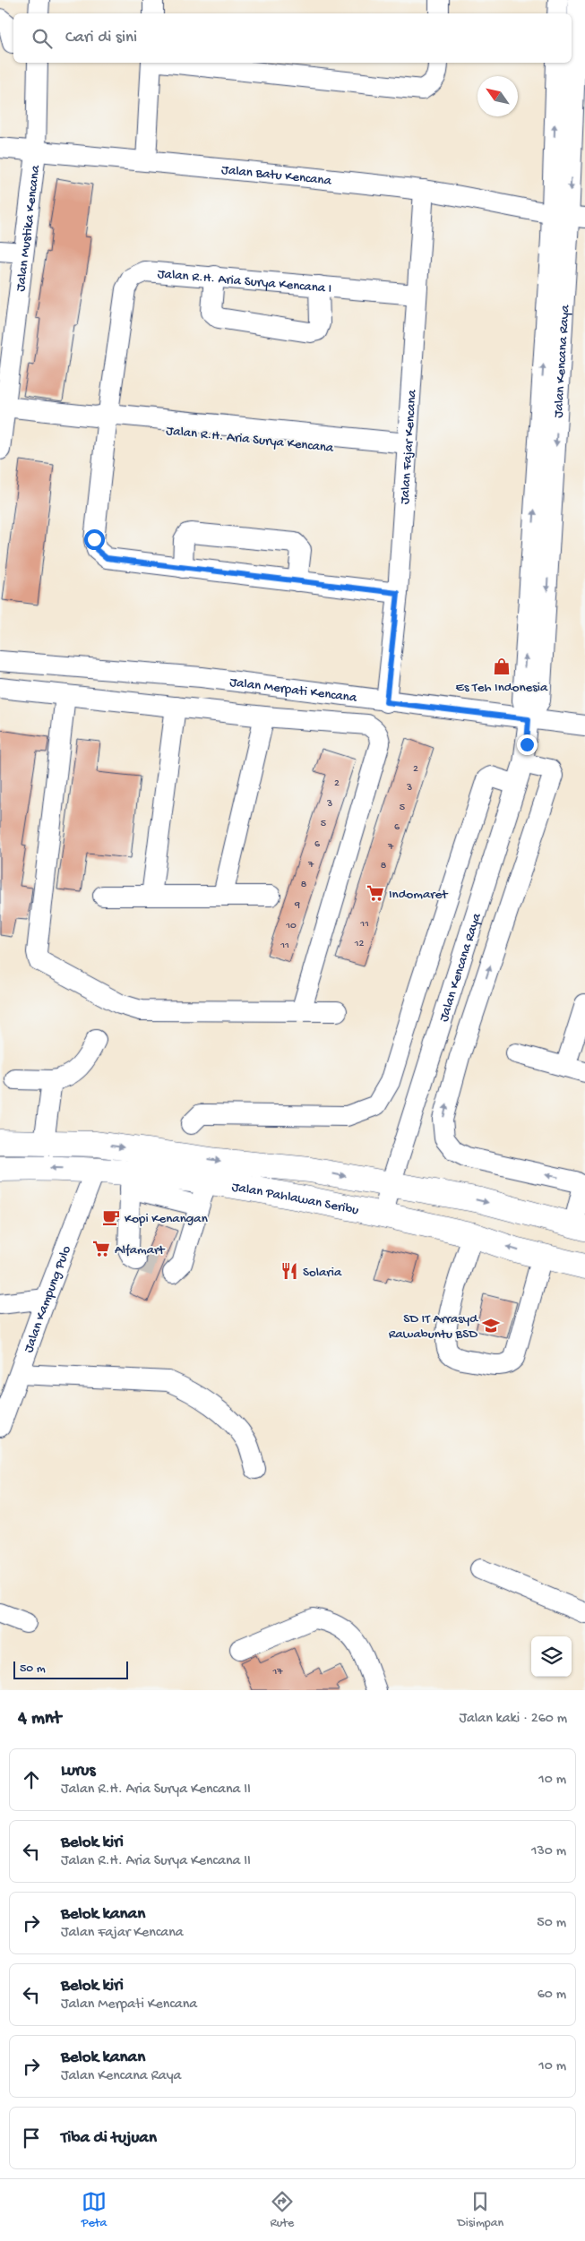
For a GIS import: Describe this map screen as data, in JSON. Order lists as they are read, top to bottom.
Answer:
{
  "streets": {
    "main road": ["Jalan Pahlawan Seribu"],
    "street": [
      "Jalan Batu Kencana",
      "Jalan Mustika Kencana",
      "Jalan R.H. Aria Surya Kencana I",
      "Jalan Kencana Raya",
      "Jalan R.H. Aria Surya Kencana",
      "Jalan Fajar Kencana",
      "Jalan Merpati Kencana",
      "Jalan Kampung Pulo"
    ]
  },
  "crossings": [
    ["Jalan Batu Kencana", "Jalan Mustika Kencana"],
    ["Jalan Batu Kencana", "Jalan Kencana Raya"],
    ["Jalan Batu Kencana", "Jalan Fajar Kencana"],
    ["Jalan Mustika Kencana", "Jalan R.H. Aria Surya Kencana"],
    ["Jalan R.H. Aria Surya Kencana I", "Jalan R.H. Aria Surya Kencana"],
    ["Jalan R.H. Aria Surya Kencana I", "Jalan Fajar Kencana"],
    ["Jalan Kencana Raya", "Jalan Merpati Kencana"],
    ["Jalan Kencana Raya", "Jalan Pahlawan Seribu"],
    ["Jalan R.H. Aria Surya Kencana", "Jalan Fajar Kencana"],
    ["Jalan Fajar Kencana", "Jalan Merpati Kencana"],
    ["Jalan Pahlawan Seribu", "Jalan Kampung Pulo"]
  ],
  "places": {
    "shop": ["Es Teh Indonesia"],
    "supermarket": ["Indomaret", "Alfamart"],
    "cafe": ["Kopi Kenangan"],
    "restaurant": ["Solaria"],
    "school or university": ["SD IT Arrasyd Rawabuntu BSD"]
  },
  "house_numbers": [
    "2",
    "2",
    "3",
    "3",
    "5",
    "5",
    "6",
    "6",
    "7",
    "7",
    "8",
    "8",
    "9",
    "11",
    "10",
    "12",
    "11",
    "17"
  ],
  "scale_bar": "50 m",
  "north": "top left",
  "page": {
    "search": "Cari di sini",
    "scale": "50 m",
    "heading": ["4 mnt", "Jalan kaki · 260 m"],
    "list": [
      ["Lurus", "Jalan R.H. Aria Surya Kencana II", "10 m"],
      ["Belok kiri", "Jalan R.H. Aria Surya Kencana II", "130 m"],
      ["Belok kanan", "Jalan Fajar Kencana", "50 m"],
      ["Belok kiri", "Jalan Merpati Kencana", "60 m"],
      ["Belok kanan", "Jalan Kencana Raya", "10 m"],
      "Tiba di tujuan"
    ],
    "nav": ["Peta", "Rute", "Disimpan"]
  }
}
